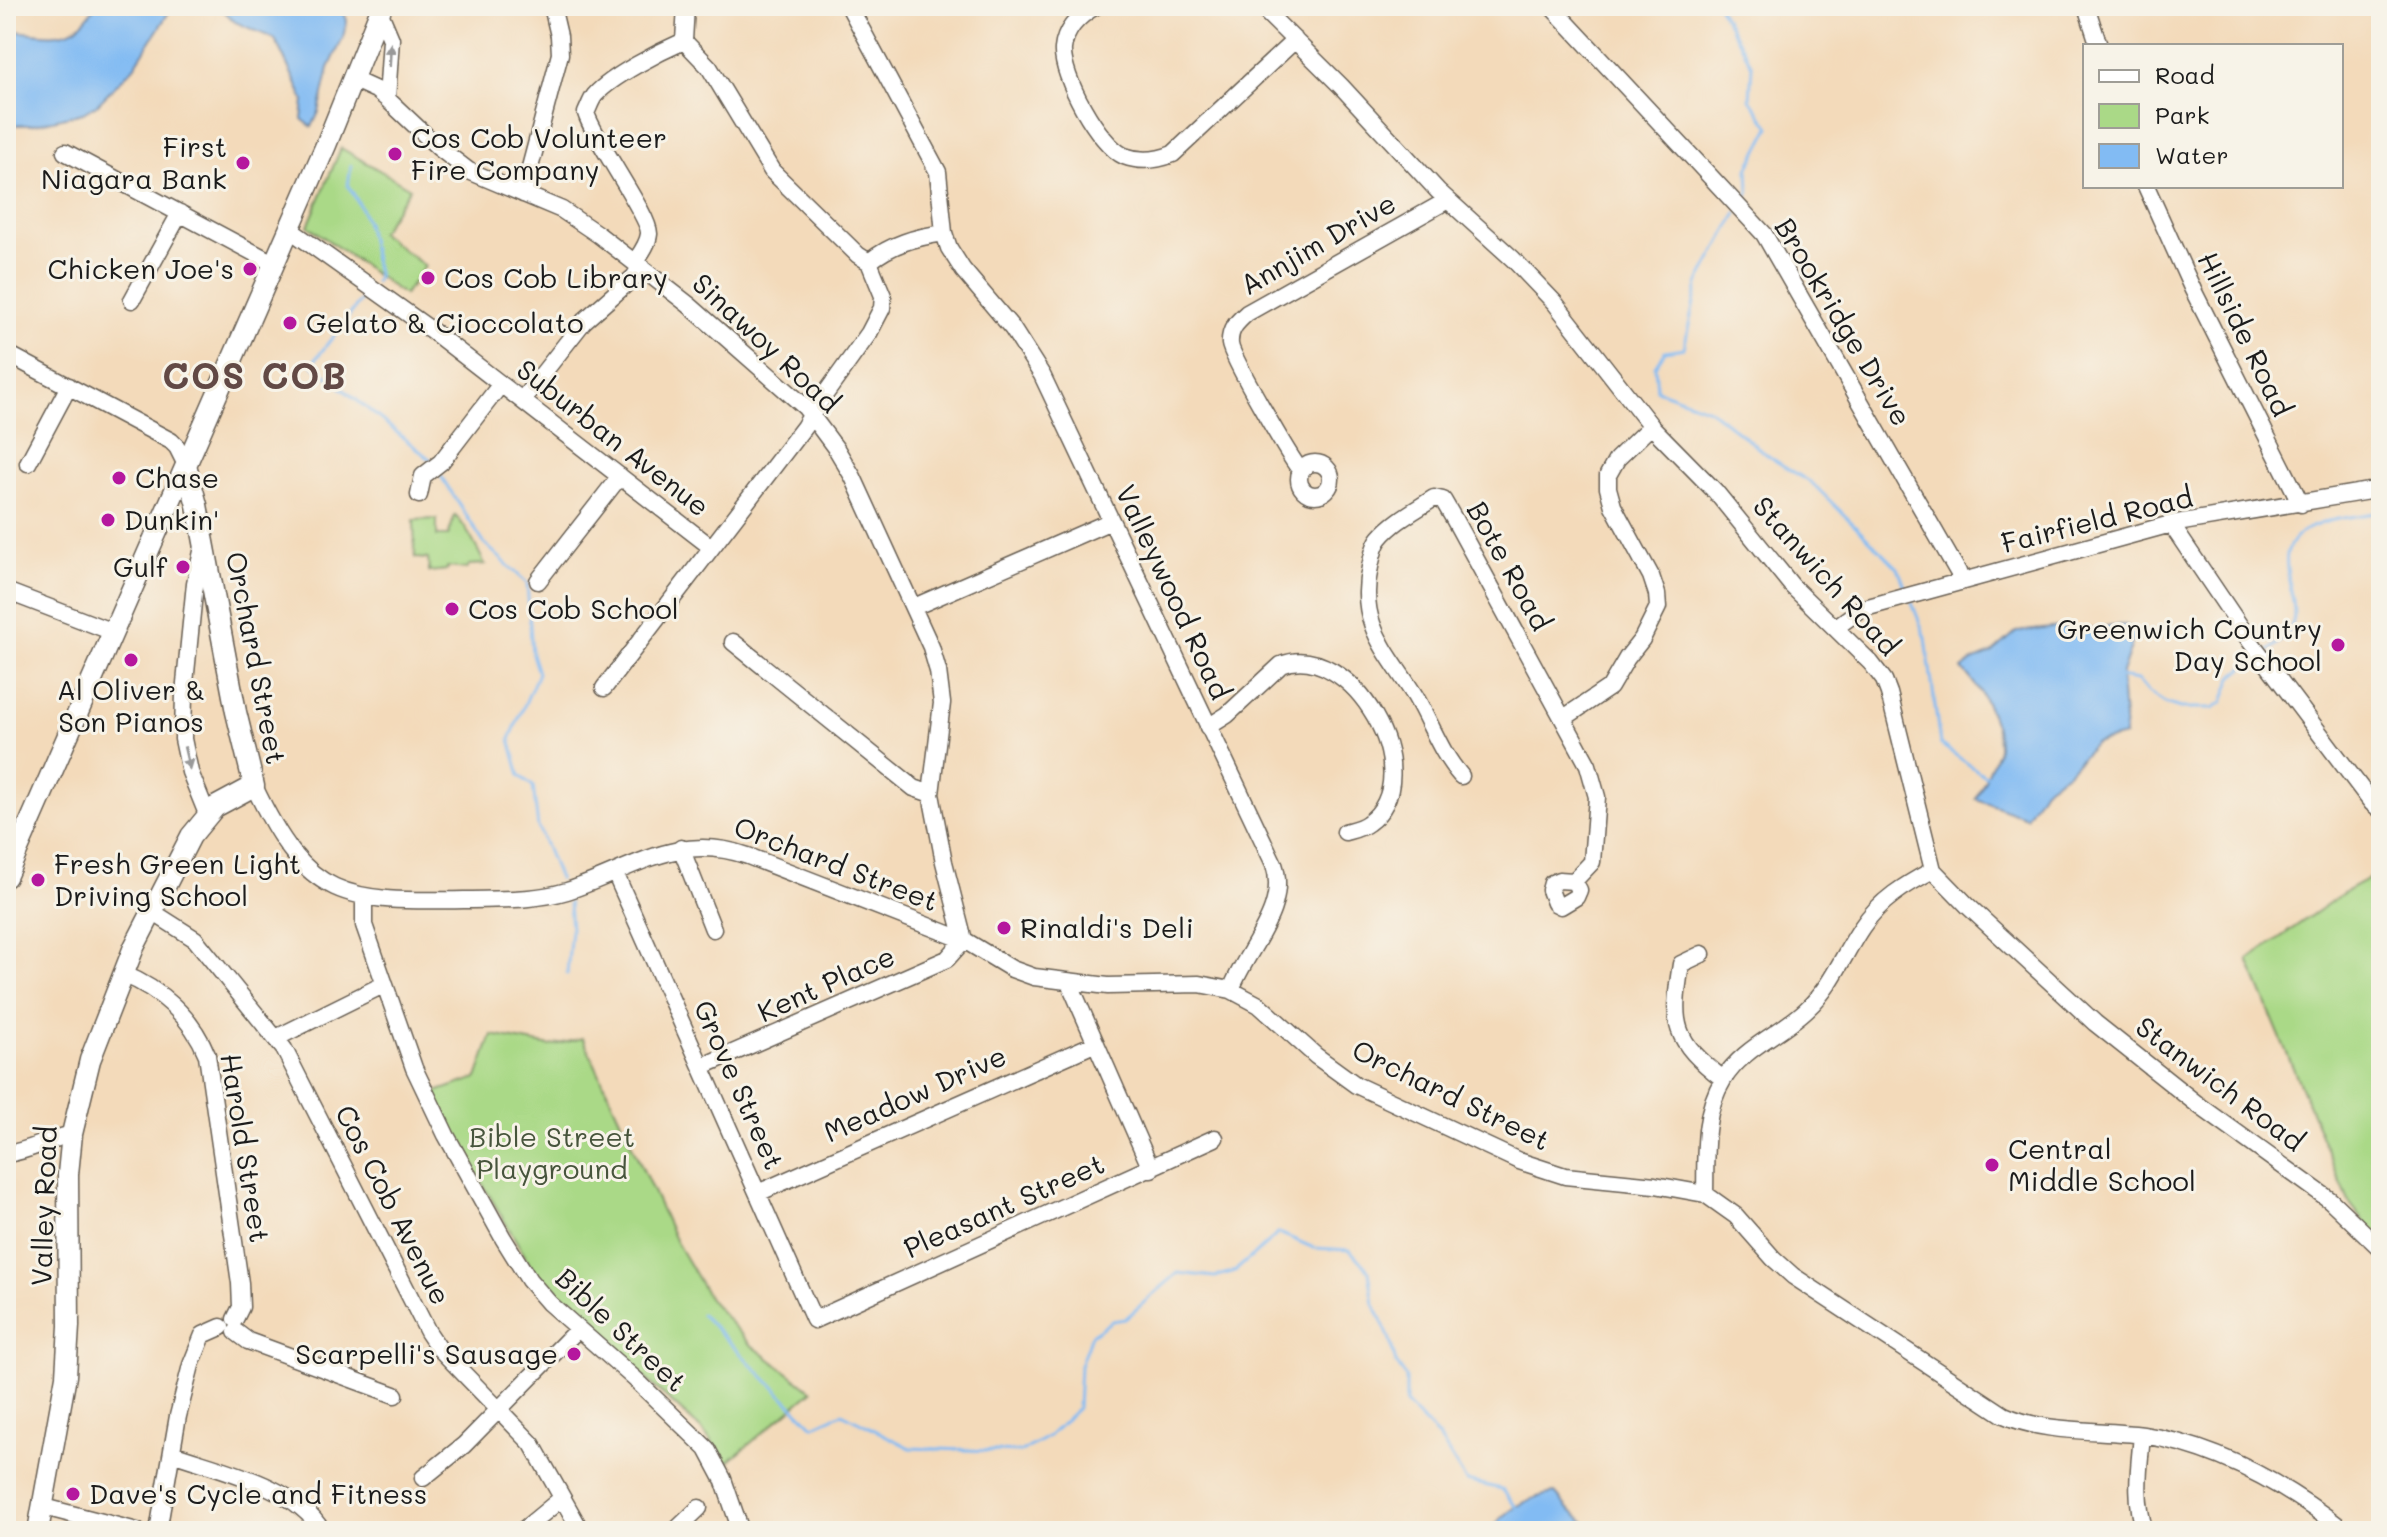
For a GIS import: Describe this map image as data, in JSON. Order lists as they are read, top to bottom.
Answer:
{
  "streets": {
    "main road": ["Orchard Street", "Valley Road"],
    "street": [
      "Annjim Drive",
      "Brookridge Drive",
      "Hillside Road",
      "Sinawoy Road",
      "Suburban Avenue",
      "Fairfield Road",
      "Bote Road",
      "Stanwich Road",
      "Valleywood Road",
      "Kent Place",
      "Grove Street",
      "Meadow Drive",
      "Harold Street",
      "Cos Cob Avenue",
      "Pleasant Street",
      "Bible Street"
    ]
  },
  "crossings": [
    ["Annjim Drive", "Stanwich Road"],
    ["Brookridge Drive", "Fairfield Road"],
    ["Hillside Road", "Fairfield Road"],
    ["Sinawoy Road", "Orchard Street"],
    ["Sinawoy Road", "Kent Place"],
    ["Fairfield Road", "Stanwich Road"],
    ["Valleywood Road", "Orchard Street"],
    ["Orchard Street", "Kent Place"],
    ["Orchard Street", "Grove Street"],
    ["Orchard Street", "Valley Road"],
    ["Orchard Street", "Bible Street"],
    ["Kent Place", "Grove Street"],
    ["Grove Street", "Meadow Drive"],
    ["Grove Street", "Pleasant Street"],
    ["Harold Street", "Valley Road"],
    ["Cos Cob Avenue", "Valley Road"]
  ],
  "districts": ["COS COB"],
  "parks": ["Bible Street Playground"],
  "places": [
    "Cos Cob Volunteer Fire Company",
    "First Niagara Bank",
    "Chicken Joe's",
    "Cos Cob Library",
    "Gelato & Cioccolato",
    "Chase",
    "Dunkin'",
    "Gulf",
    "Cos Cob School",
    "Greenwich Country Day School",
    "Al Oliver & Son Pianos",
    "Fresh Green Light Driving School",
    "Rinaldi's Deli",
    "Central Middle School",
    "Scarpelli's Sausage",
    "Dave's Cycle and Fitness"
  ],
  "legend": ["Road", "Park", "Water"]
}
